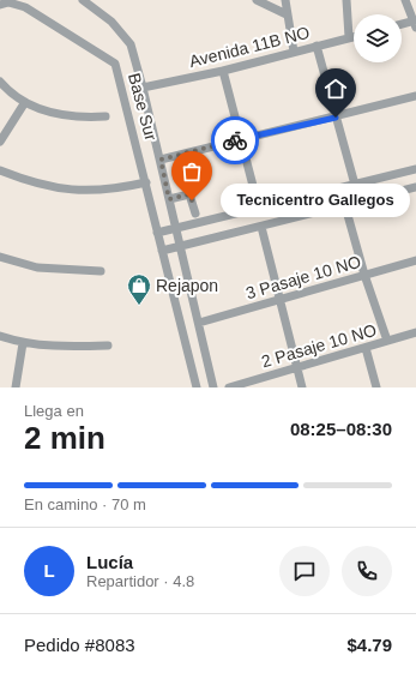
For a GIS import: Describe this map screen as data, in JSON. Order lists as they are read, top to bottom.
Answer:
{
  "streets": {
    "street": [
      "Avenida 11B NO",
      "Base Sur",
      "3 Pasaje 10 NO",
      "2 Pasaje 10 NO"
    ]
  },
  "crossings": [
    ["Avenida 11B NO", "Base Sur"],
    ["Base Sur", "3 Pasaje 10 NO"]
  ],
  "places": {
    "other": ["Tecnicentro Gallegos"],
    "shop": ["Rejapon"]
  },
  "page": {
    "bubble": "Tecnicentro Gallegos",
    "heading": ["2 min", "Llega en", "08:25–08:30"],
    "panel": [
      "Lucía",
      "Repartidor · 4.8",
      "Pedido #8083",
      "$4.79"
    ],
    "bar": "En camino · 70 m",
    "round": "L"
  }
}
